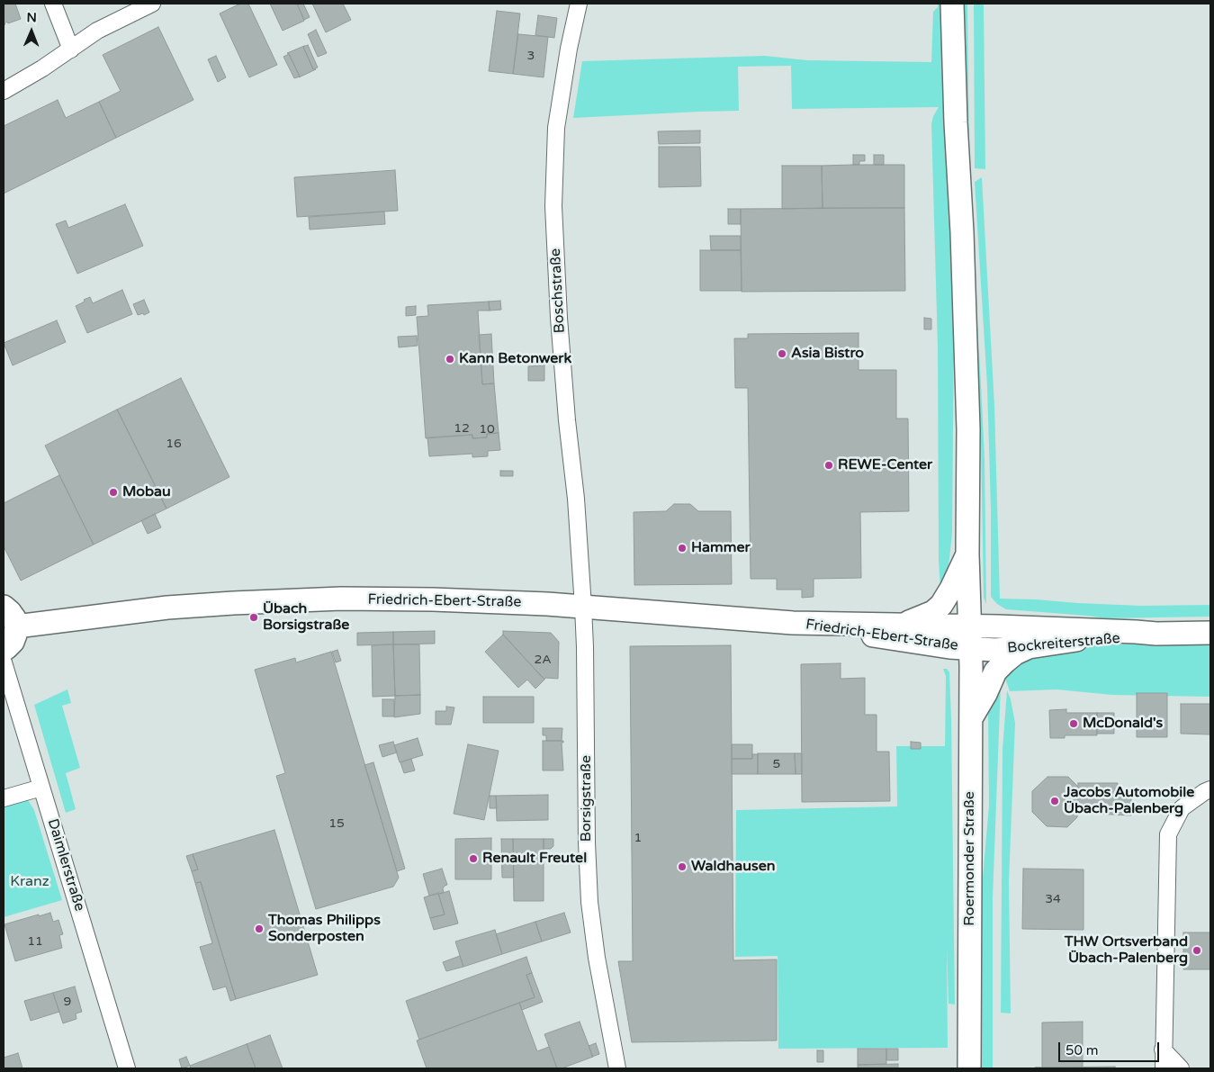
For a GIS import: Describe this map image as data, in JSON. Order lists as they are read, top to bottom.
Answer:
{
  "streets": {
    "main road": ["Friedrich-Ebert-Straße", "Bockreiterstraße", "Roermonder Straße"],
    "street": ["Boschstraße", "Borsigstraße", "Daimlerstraße"]
  },
  "crossings": [
    ["Boschstraße", "Friedrich-Ebert-Straße"],
    ["Boschstraße", "Borsigstraße"],
    ["Friedrich-Ebert-Straße", "Bockreiterstraße"],
    ["Friedrich-Ebert-Straße", "Borsigstraße"],
    ["Friedrich-Ebert-Straße", "Roermonder Straße"],
    ["Bockreiterstraße", "Roermonder Straße"]
  ],
  "parks": ["Kranz"],
  "places": [
    "Asia Bistro",
    "Kann Betonwerk",
    "REWE-Center",
    "Mobau",
    "Hammer",
    "Übach Borsigstraße",
    "McDonald's",
    "Jacobs Automobile Übach-Palenberg",
    "Renault Freutel",
    "Waldhausen",
    "Thomas Philipps Sonderposten",
    "THW Ortsverband Übach-Palenberg"
  ],
  "house_numbers": [
    "3",
    "12",
    "10",
    "16",
    "2A",
    "5",
    "15",
    "1",
    "34",
    "11",
    "9"
  ],
  "scale_bar": "50 m",
  "north": "top"
}
